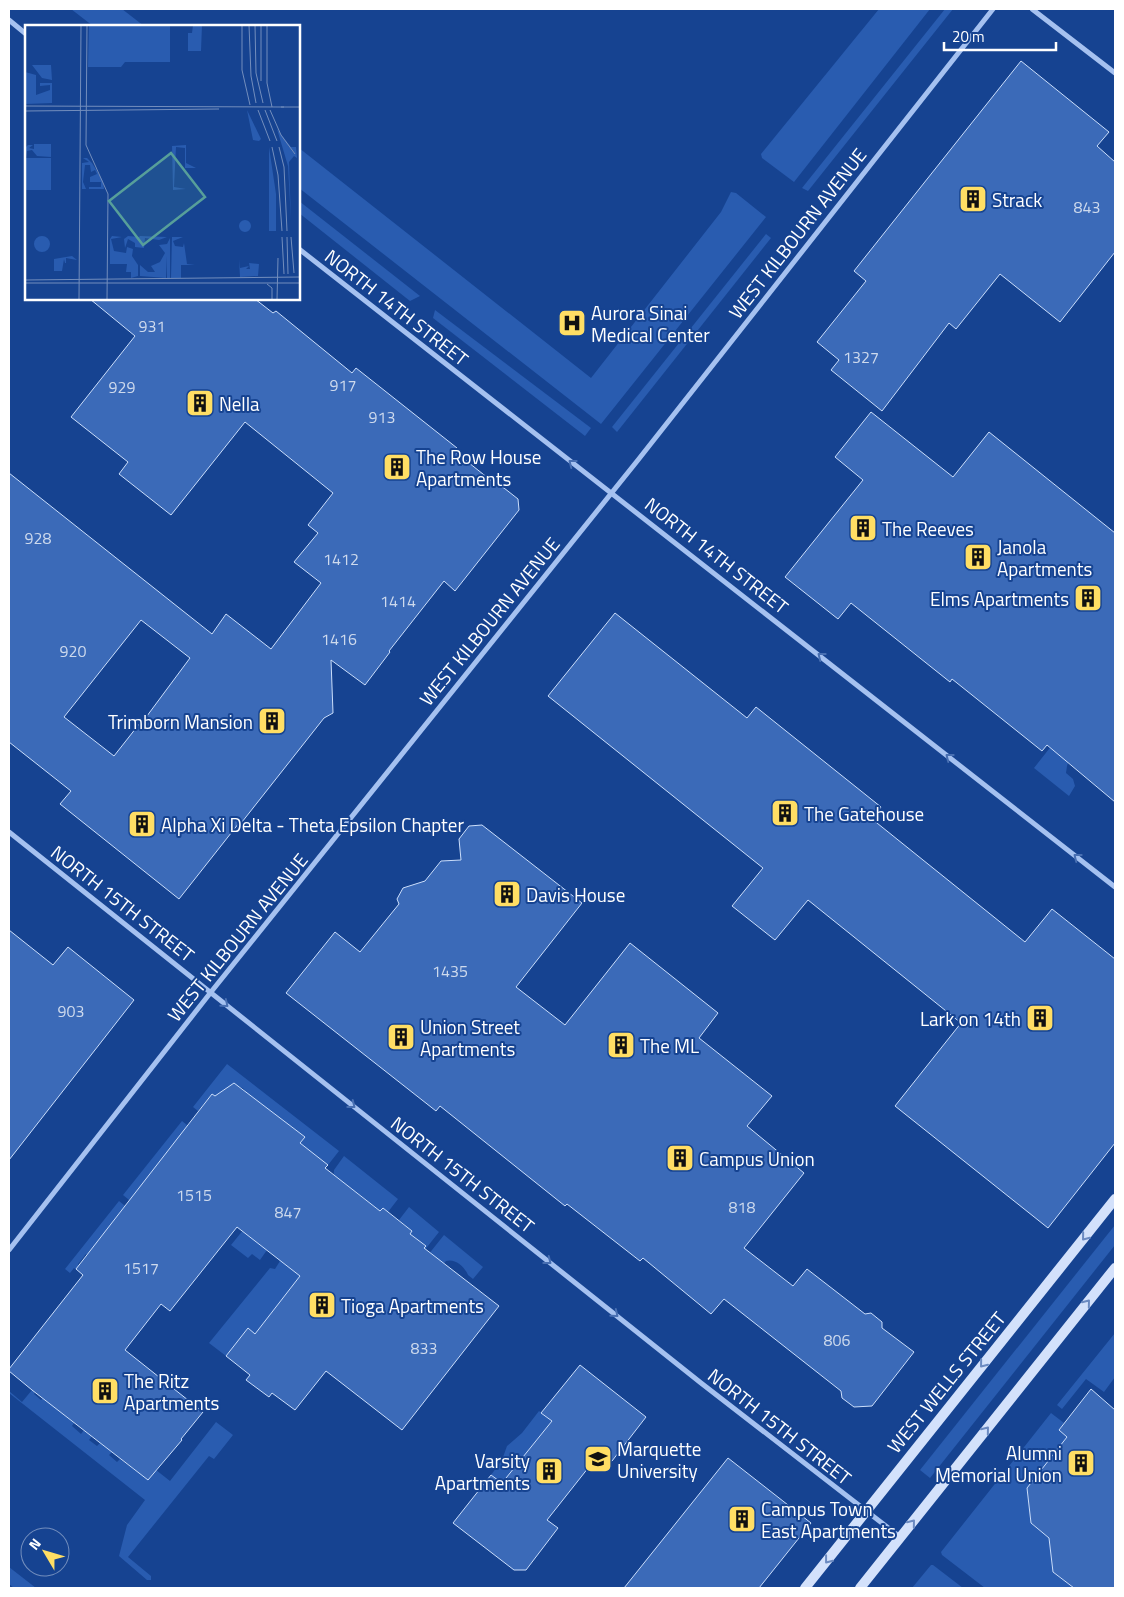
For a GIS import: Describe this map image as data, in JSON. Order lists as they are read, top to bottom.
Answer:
{
  "streets": {
    "street": [
      "WEST KILBOURN AVENUE",
      "NORTH 14TH STREET",
      "NORTH 15TH STREET",
      "WEST WELLS STREET"
    ]
  },
  "crossings": [
    ["WEST KILBOURN AVENUE", "NORTH 14TH STREET"],
    ["WEST KILBOURN AVENUE", "NORTH 15TH STREET"],
    ["NORTH 15TH STREET", "WEST WELLS STREET"]
  ],
  "one_way": ["NORTH 14TH STREET", "NORTH 15TH STREET"],
  "places": {
    "building": [
      "Strack",
      "Nella",
      "The Row House Apartments",
      "The Reeves",
      "Janola Apartments",
      "Elms Apartments",
      "Trimborn Mansion",
      "The Gatehouse",
      "Alpha Xi Delta - Theta Epsilon Chapter",
      "Davis House",
      "Lark on 14th",
      "Union Street Apartments",
      "The ML",
      "Campus Union",
      "Tioga Apartments",
      "The Ritz Apartments",
      "Alumni Memorial Union",
      "Varsity Apartments",
      "Campus Town East Apartments"
    ],
    "hospital": ["Aurora Sinai Medical Center"],
    "school or university": ["Marquette University"]
  },
  "house_numbers": [
    "843",
    "931",
    "1327",
    "917",
    "929",
    "913",
    "928",
    "1412",
    "1414",
    "1416",
    "920",
    "1435",
    "903",
    "1515",
    "818",
    "847",
    "1517",
    "806",
    "833"
  ],
  "scale_bar": "20 m",
  "north": "top left"
}
